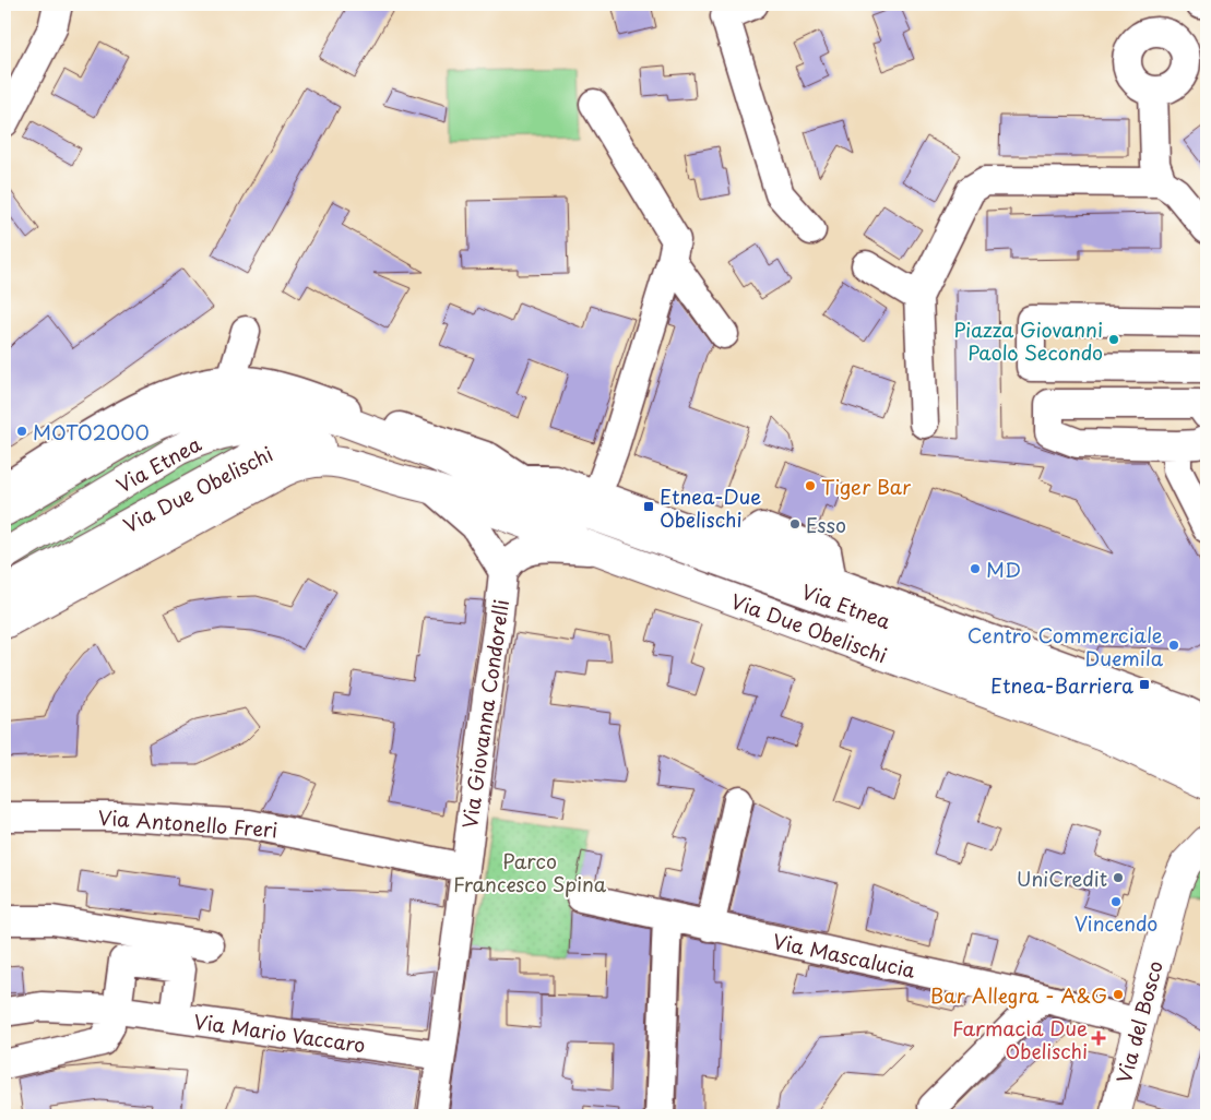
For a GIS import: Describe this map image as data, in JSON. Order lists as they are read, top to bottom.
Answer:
{
  "streets": {
    "main road": ["Via Etnea", "Via Due Obelischi", "Via del Bosco"],
    "street": [
      "Via Giovanna Condorelli",
      "Via Antonello Freri",
      "Via Mascalucia",
      "Via Mario Vaccaro"
    ]
  },
  "crossings": [
    ["Via Etnea", "Via Due Obelischi"],
    ["Via Giovanna Condorelli", "Via Antonello Freri"],
    ["Via Giovanna Condorelli", "Via Mario Vaccaro"],
    ["Via Mascalucia", "Via del Bosco"]
  ],
  "parks": ["Parco Francesco Spina"],
  "places": {
    "other": [
      "Piazza Giovanni Paolo Secondo",
      "MOTO2000",
      "Tiger Bar",
      "Esso",
      "MD",
      "Centro Commerciale Duemila",
      "UniCredit",
      "Vincendo",
      "Bar Allegra - A&G"
    ],
    "transit": ["Etnea-Due Obelischi", "Etnea-Barriera"],
    "health": ["Farmacia Due Obelischi"]
  }
}
